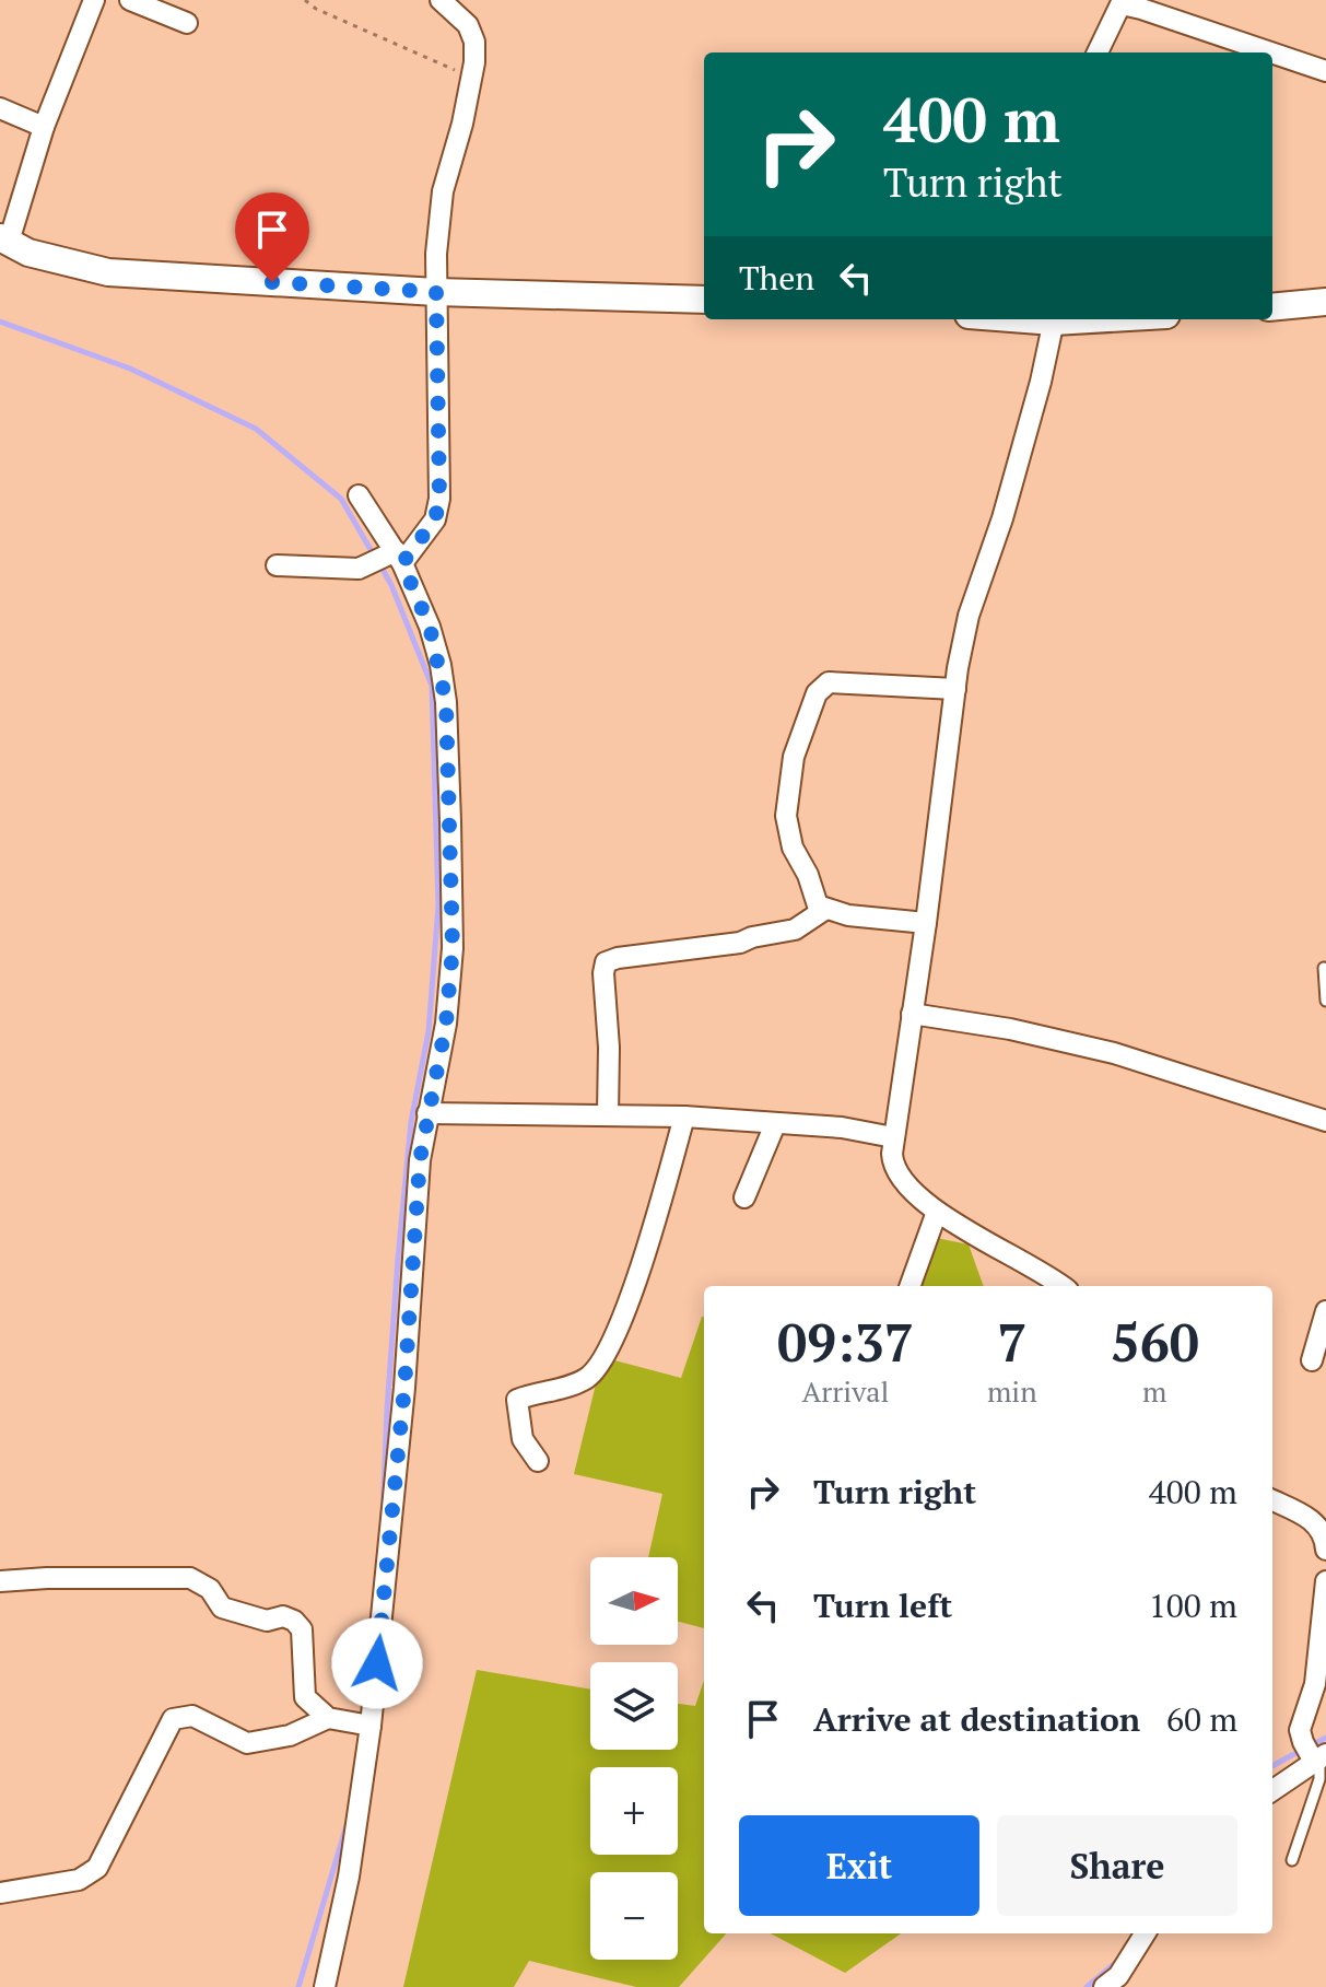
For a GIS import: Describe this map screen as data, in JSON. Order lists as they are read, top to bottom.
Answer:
{
  "north": "right",
  "page": {
    "turn": ["400 m", "Turn right"],
    "then": "Then",
    "eta": [
      "09:37",
      "Arrival",
      "7",
      "min",
      "560",
      "m"
    ],
    "list": [
      {
        "name": "Turn right",
        "value": "400 m"
      },
      {
        "name": "Turn left",
        "value": "100 m"
      },
      {
        "name": "Arrive at destination",
        "value": "60 m"
      }
    ],
    "map_buttons": ["+", "−"],
    "buttons": ["Exit", "Share"]
  }
}
